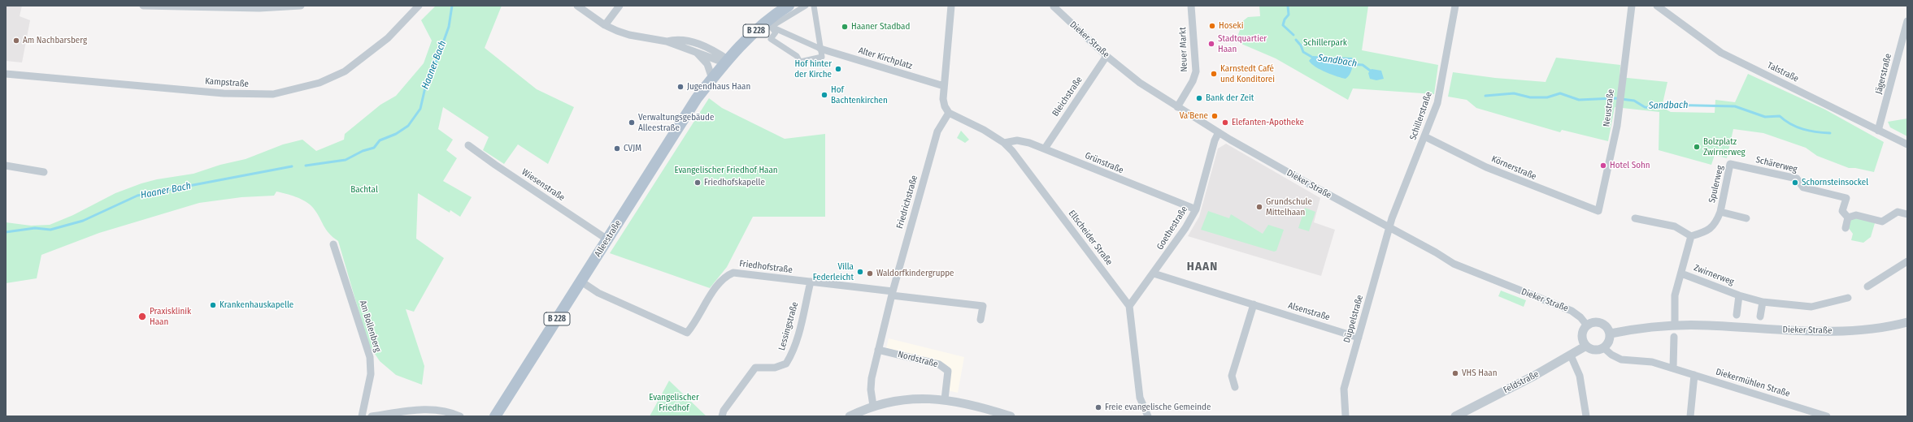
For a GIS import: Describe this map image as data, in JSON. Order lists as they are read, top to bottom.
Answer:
{
  "streets": {
    "main road": ["B 228", "Alleestraße"],
    "street": [
      "Dieker Straße",
      "Neuer Markt",
      "Alter Kirchplatz",
      "Talstraße",
      "Jägerstraße",
      "Kampstraße",
      "Bleichstraße",
      "Neustraße",
      "Schillerstraße",
      "Grünstraße",
      "Schärerweg",
      "Körnerstraße",
      "Spulerweg",
      "Wiesenstraße",
      "Friedrichstraße",
      "Goethestraße",
      "Ellscheider Straße",
      "Friedhofstraße",
      "Zwirnerweg",
      "Alsenstraße",
      "Düppelstraße",
      "Am Bollenberg",
      "Lessingstraße",
      "Nordstraße",
      "Feldstraße",
      "Diekermühlen Straße"
    ]
  },
  "crossings": [
    ["B 228", "Alleestraße"],
    ["Dieker Straße", "Neuer Markt"],
    ["Dieker Straße", "Bleichstraße"],
    ["Dieker Straße", "Schillerstraße"],
    ["Dieker Straße", "Goethestraße"],
    ["Dieker Straße", "Düppelstraße"],
    ["Dieker Straße", "Feldstraße"],
    ["Dieker Straße", "Diekermühlen Straße"],
    ["Talstraße", "Jägerstraße"],
    ["Bleichstraße", "Grünstraße"],
    ["Neustraße", "Körnerstraße"],
    ["Schillerstraße", "Körnerstraße"],
    ["Schillerstraße", "Düppelstraße"],
    ["Grünstraße", "Goethestraße"],
    ["Grünstraße", "Ellscheider Straße"],
    ["Schärerweg", "Spulerweg"],
    ["Wiesenstraße", "Alleestraße"],
    ["Friedrichstraße", "Ellscheider Straße"],
    ["Friedrichstraße", "Friedhofstraße"],
    ["Friedrichstraße", "Nordstraße"],
    ["Goethestraße", "Ellscheider Straße"],
    ["Goethestraße", "Alsenstraße"],
    ["Alleestraße", "Friedhofstraße"],
    ["Friedhofstraße", "Lessingstraße"],
    ["Alsenstraße", "Düppelstraße"],
    ["Feldstraße", "Diekermühlen Straße"]
  ],
  "districts": ["HAAN"],
  "water": ["Sandbach", "Haaner Bach"],
  "parks": [
    "Schillerpark",
    "Evangelischer Friedhof Haan",
    "Bachtal",
    "Evangelischer Friedhof"
  ],
  "places": [
    "Hoseki",
    "Haaner Stadbad",
    "Am Nachbarsberg",
    "Stadtquartier Haan",
    "Hof hinter der Kirche",
    "Karnstedt Café und Konditorei",
    "Jugendhaus Haan",
    "Hof Bachtenkirchen",
    "Bank der Zeit",
    "Va'Bene",
    "Verwaltungsgebäude Alleestraße",
    "Elefanten-Apotheke",
    "Bolzplatz Zwirnerweg",
    "CVJM",
    "Hotel Sohn",
    "Friedhofskapelle",
    "Schornsteinsockel",
    "Grundschule Mittelhaan",
    "Villa Federleicht",
    "Waldorfkindergruppe",
    "Krankenhauskapelle",
    "Praxisklinik Haan",
    "VHS Haan",
    "Freie evangelische Gemeinde"
  ]
}
